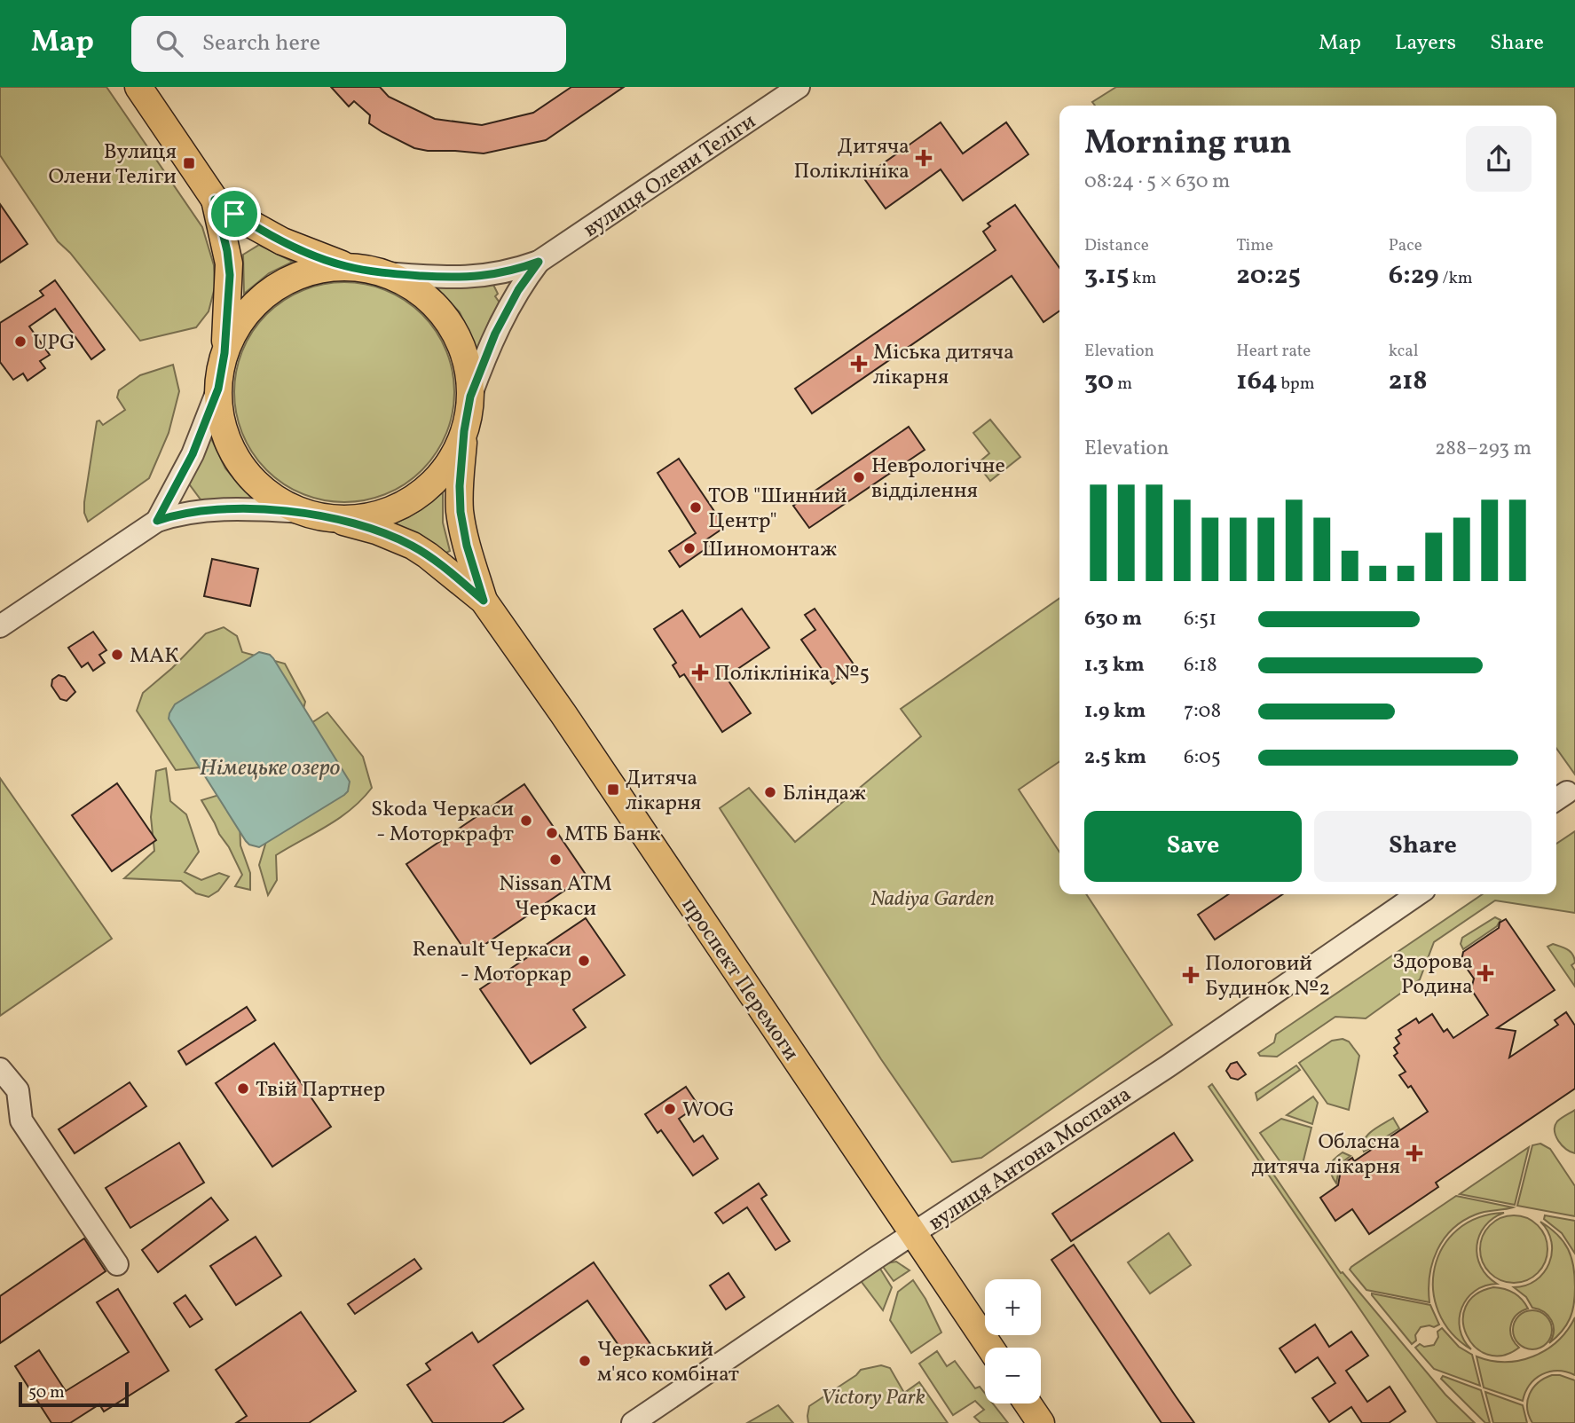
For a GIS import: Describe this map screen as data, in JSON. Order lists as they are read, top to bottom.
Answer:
{
  "streets": {
    "main road": ["проспект Перемоги"],
    "street": ["вулиця Олени Теліги", "вулиця Антона Моспана"]
  },
  "crossings": [
    ["проспект Перемоги", "вулиця Антона Моспана"]
  ],
  "water": ["Німецьке озеро"],
  "parks": ["Nadiya Garden", "Victory Park"],
  "places": {
    "health": [
      "Дитяча Поліклініка",
      "Міська дитяча лікарня",
      "Поліклініка №5",
      "Здорова Родина",
      "Пологовий Будинок №2",
      "Обласна дитяча лікарня"
    ],
    "transit": ["Вулиця Олени Теліги", "Дитяча лікарня"],
    "other": [
      "UPG",
      "Неврологічне відділення",
      "ТОВ \"Шинний Центр\"",
      "Шиномонтаж",
      "МАК",
      "Бліндаж",
      "Skoda Черкаси - Моторкрафт",
      "МТБ Банк",
      "Nissan АТМ Черкаси",
      "Renault Черкаси - Моторкар",
      "Твій Партнер",
      "WOG",
      "Черкаський м'ясо комбінат"
    ]
  },
  "scale_bar": "50 m",
  "page": {
    "header": "Map",
    "search": "Search here",
    "nav": ["Map", "Layers", "Share"],
    "heading": ["Morning run", "08:24 · 5 × 630 m"],
    "stats": [
      ["Distance", "3.15 km"],
      ["Time", "20:25"],
      ["Pace", "6:29 /km"],
      ["Elevation", "30 m"],
      ["Heart rate", "164 bpm"],
      ["kcal", "218"]
    ],
    "chart": ["Elevation", "288–293 m"],
    "list": [
      {
        "name": "630 m",
        "note": "6:51"
      },
      {
        "name": "1.3 km",
        "note": "6:18"
      },
      {
        "name": "1.9 km",
        "note": "7:08"
      },
      {
        "name": "2.5 km",
        "note": "6:05"
      }
    ],
    "buttons": ["Save", "Share"],
    "map_buttons": ["+", "−"],
    "scale": "50 m"
  }
}
